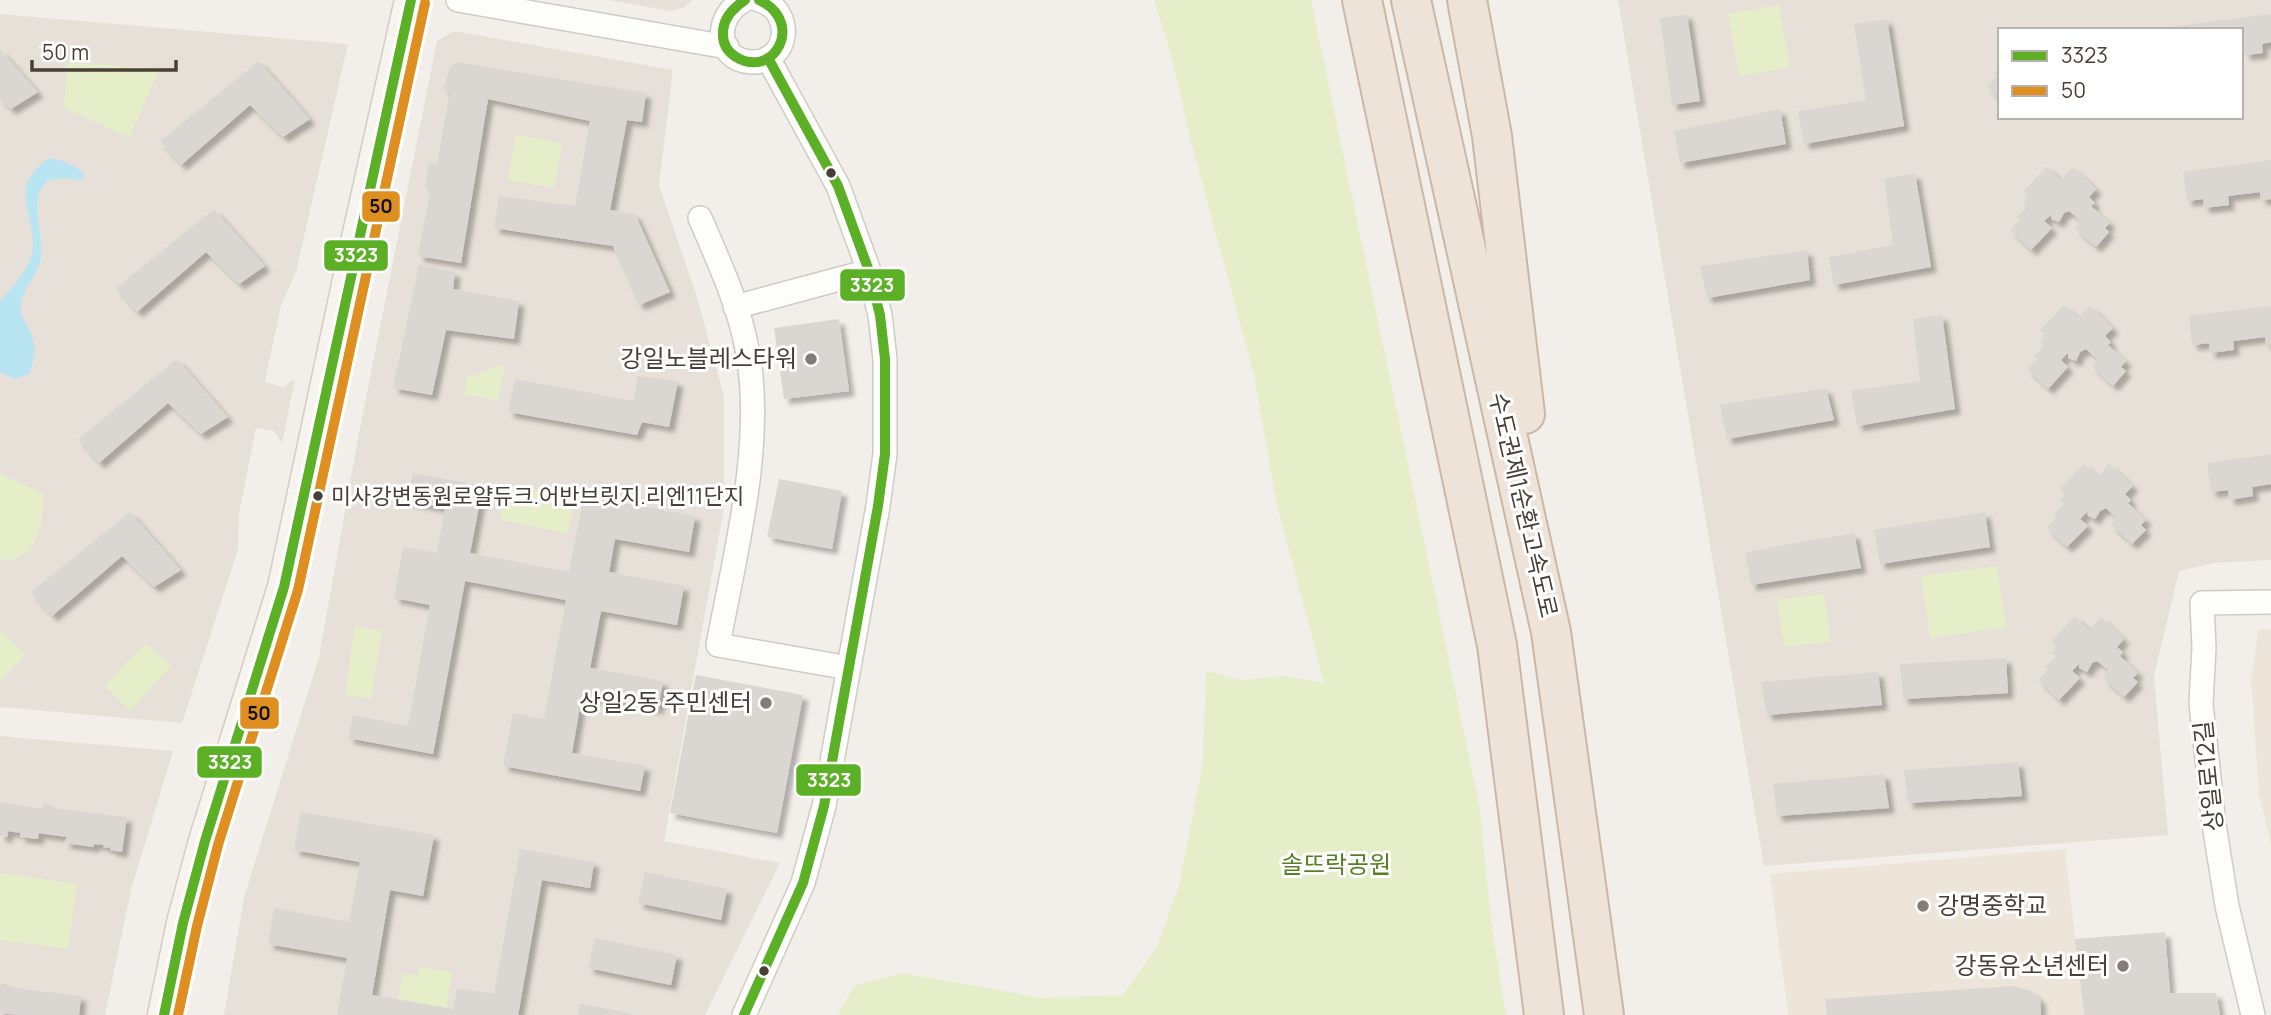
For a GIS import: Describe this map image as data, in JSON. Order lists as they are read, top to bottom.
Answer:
{
  "streets": {
    "highway": ["수도권제1순환고속도로"],
    "street": ["상일로12길"]
  },
  "parks": ["솔뜨락공원"],
  "places": [
    "강일노블레스타워",
    "미사강변동원로얄듀크.어반브릿지.리엔11단지",
    "상일2동 주민센터",
    "강명중학교",
    "강동유소년센터"
  ],
  "lines": ["transit line 3323", "transit line 50"],
  "legend": ["3323", "50"],
  "scale_bar": "50 m"
}
